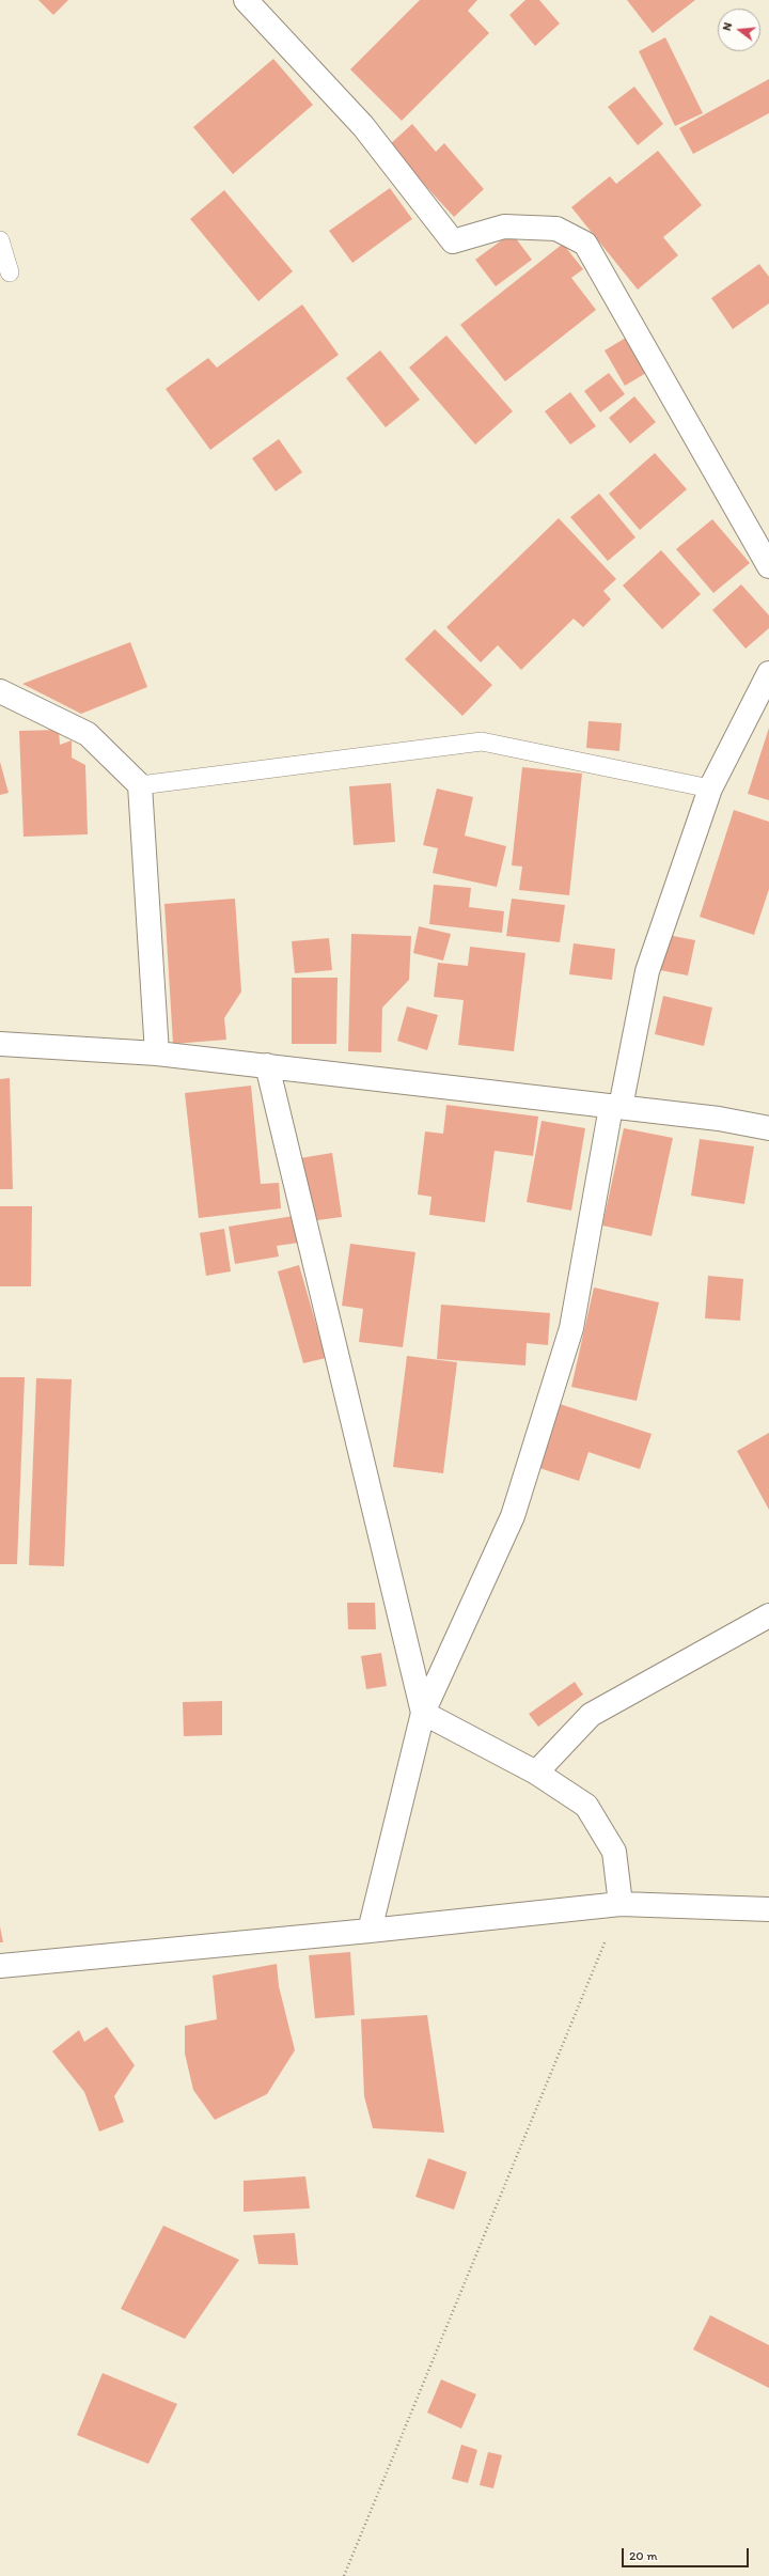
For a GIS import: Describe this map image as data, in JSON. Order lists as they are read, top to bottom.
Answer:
{
  "scale_bar": "20 m",
  "north": "left"
}
